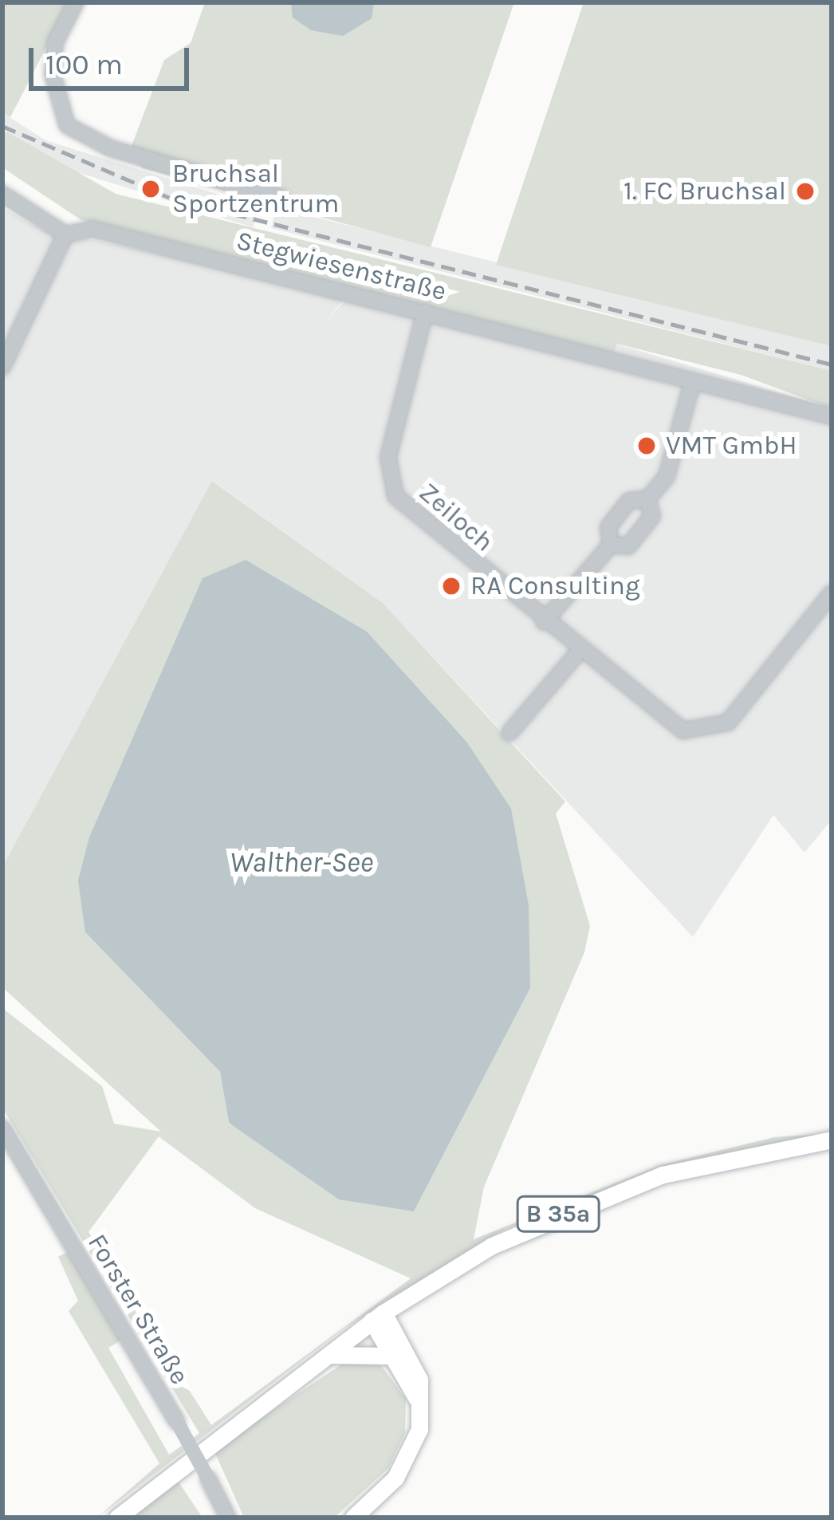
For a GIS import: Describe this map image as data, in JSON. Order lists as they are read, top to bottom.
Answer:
{
  "streets": {
    "main road": ["B 35a"],
    "street": ["Stegwiesenstraße", "Zeiloch", "Forster Straße"]
  },
  "crossings": [
    ["Stegwiesenstraße", "Zeiloch"]
  ],
  "water": ["Walther-See"],
  "places": [
    "Bruchsal Sportzentrum",
    "1. FC Bruchsal",
    "VMT GmbH",
    "RA Consulting"
  ],
  "scale_bar": "100 m"
}
